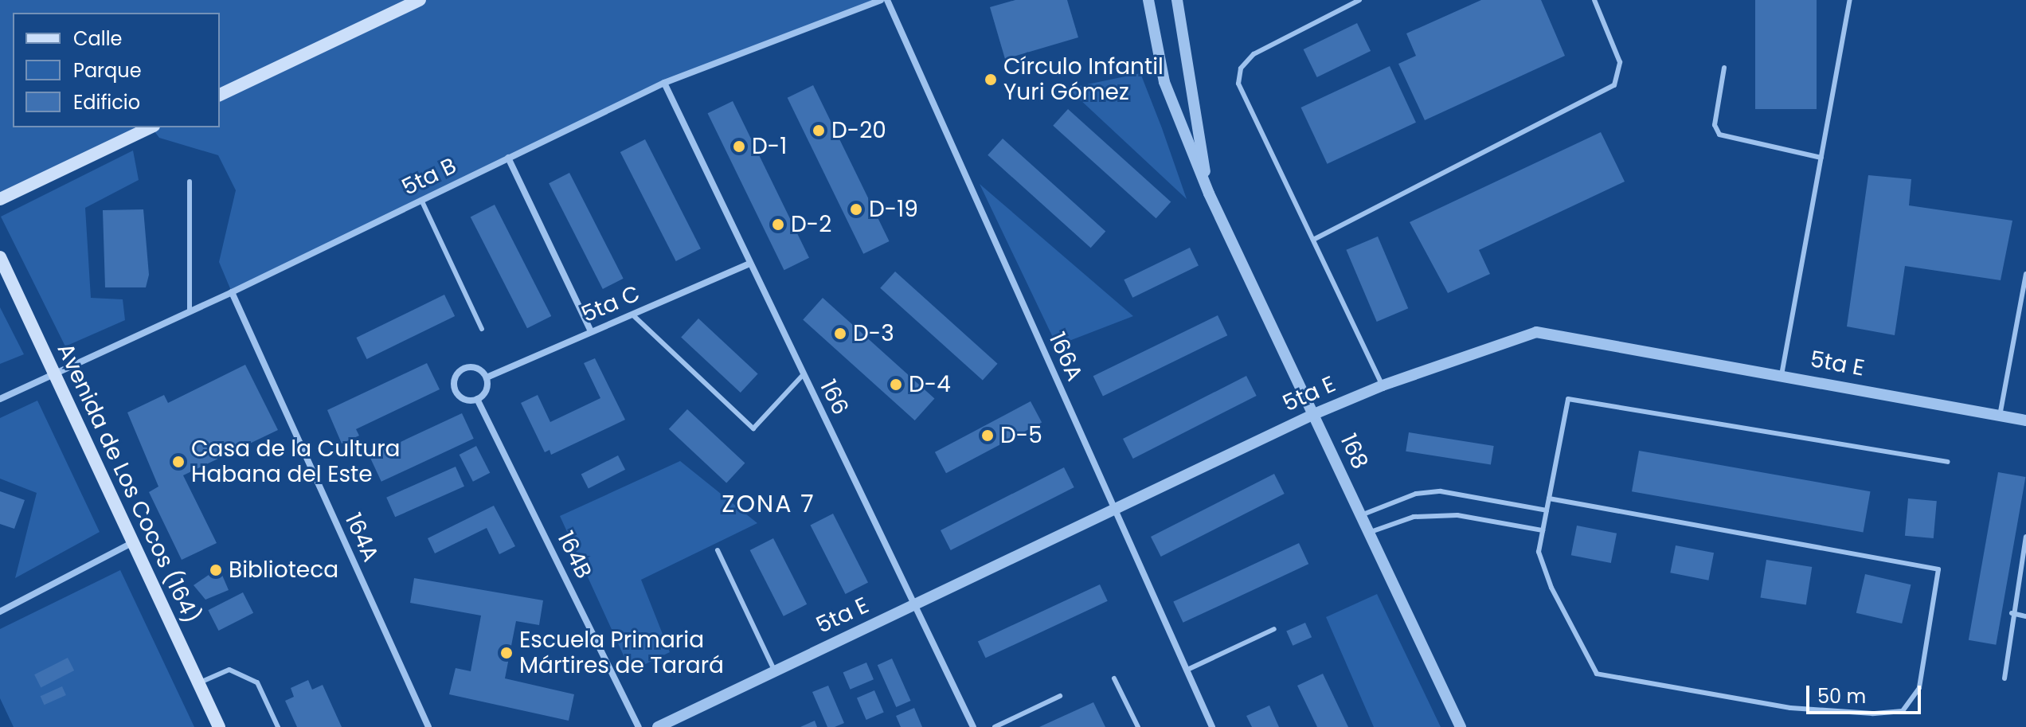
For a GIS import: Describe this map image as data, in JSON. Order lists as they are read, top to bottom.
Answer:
{
  "streets": {
    "main road": ["Avenida de Los Cocos (164)"],
    "street": [
      "5ta B",
      "5ta C",
      "166A",
      "5ta E",
      "166",
      "168",
      "164A",
      "164B"
    ]
  },
  "crossings": [
    ["5ta B", "166"],
    ["5ta B", "Avenida de Los Cocos (164)"],
    ["5ta B", "164A"],
    ["5ta C", "166"],
    ["5ta C", "164B"],
    ["166A", "5ta E"],
    ["5ta E", "166"],
    ["5ta E", "168"]
  ],
  "districts": ["ZONA 7"],
  "places": [
    "Círculo Infantil Yuri Gómez",
    "D-20",
    "D-1",
    "D-19",
    "D-2",
    "D-3",
    "D-4",
    "D-5",
    "Casa de la Cultura Habana del Este",
    "Biblioteca",
    "Escuela Primaria Mártires de Tarará"
  ],
  "legend": ["Calle", "Parque", "Edificio"],
  "scale_bar": "50 m"
}
